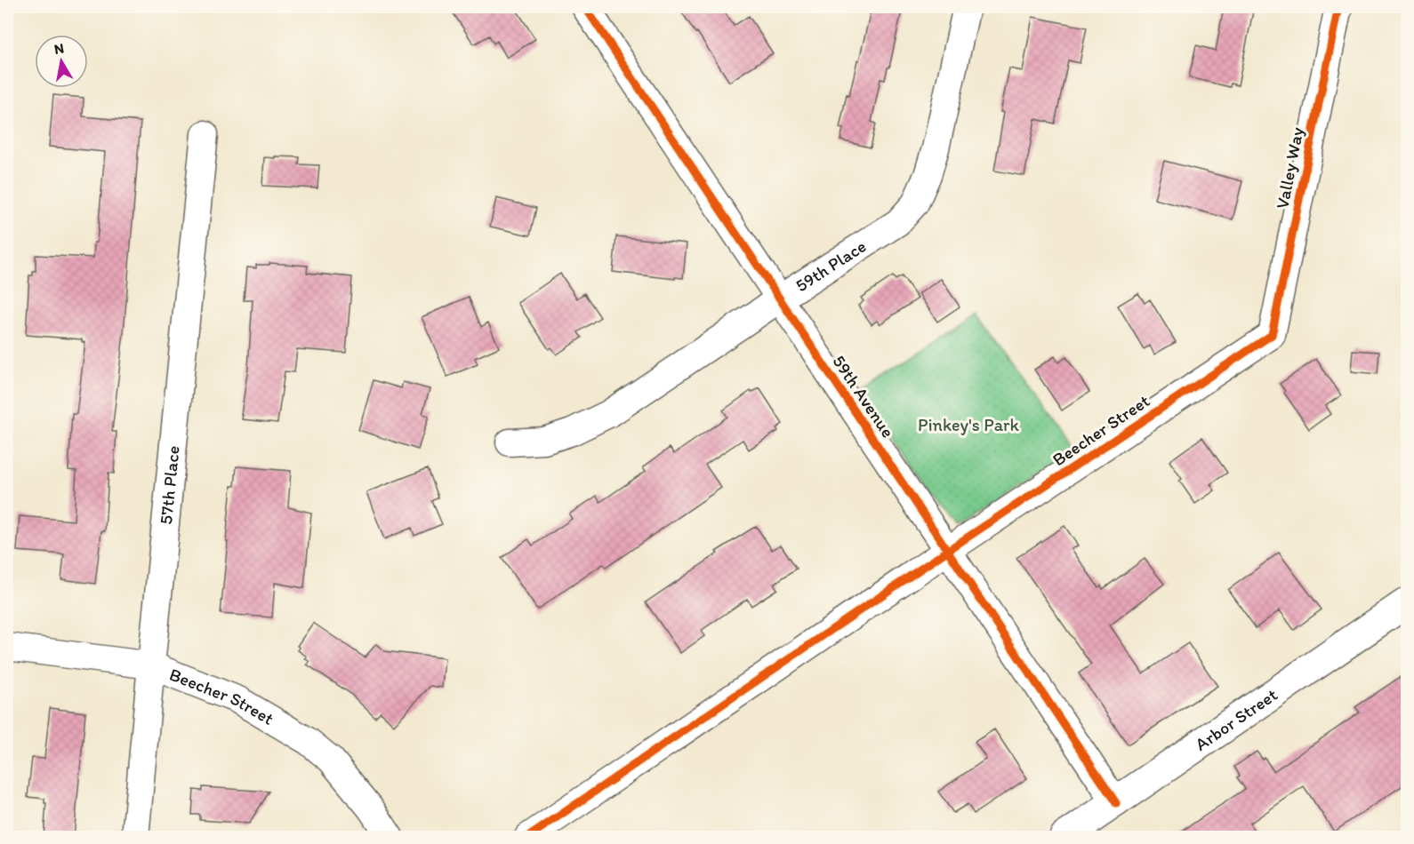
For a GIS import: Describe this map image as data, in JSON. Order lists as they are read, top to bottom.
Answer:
{
  "streets": {
    "main road": ["Arbor Street"],
    "street": [
      "Valley Way",
      "59th Place",
      "59th Avenue",
      "Beecher Street",
      "57th Place"
    ]
  },
  "crossings": [
    ["Valley Way", "Beecher Street"],
    ["59th Place", "59th Avenue"],
    ["59th Avenue", "Beecher Street"],
    ["59th Avenue", "Arbor Street"],
    ["Beecher Street", "57th Place"]
  ],
  "parks": ["Pinkey's Park"],
  "north": "top"
}
